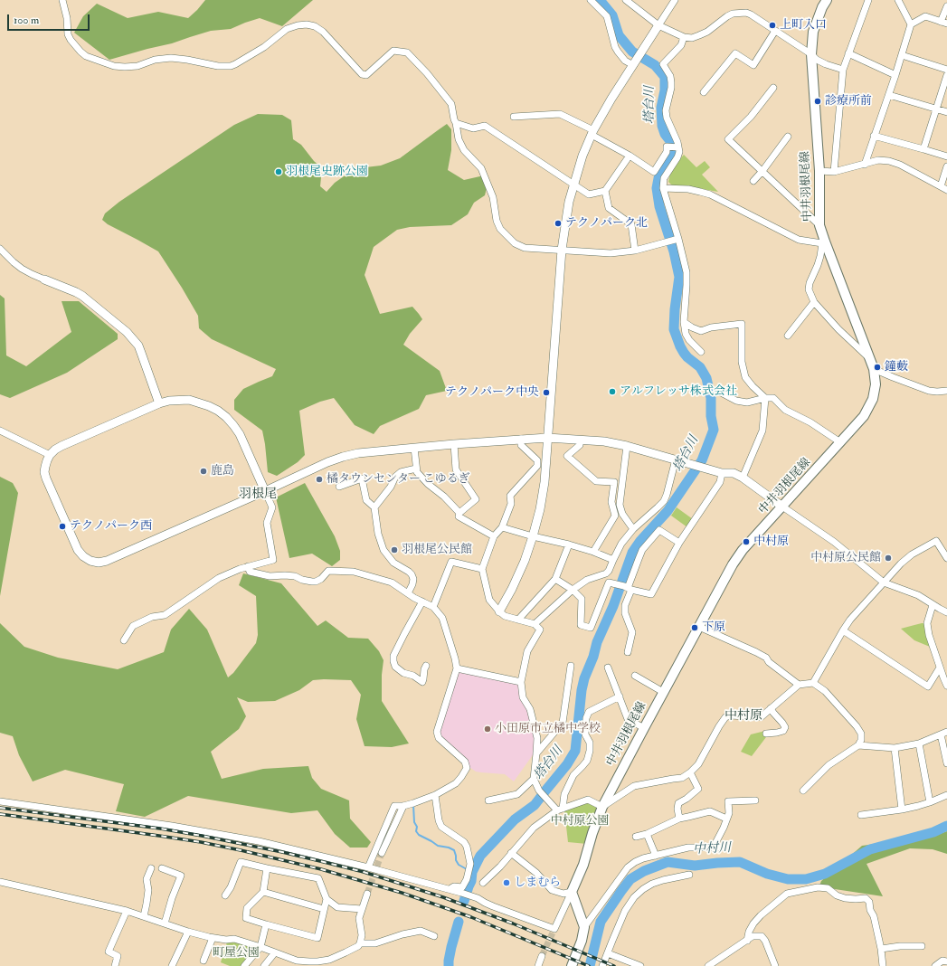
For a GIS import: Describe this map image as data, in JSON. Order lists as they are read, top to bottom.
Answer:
{
  "streets": {
    "main road": ["中井羽根尾線"]
  },
  "districts": ["羽根尾", "中村原"],
  "water": ["塔台川", "中村川"],
  "parks": ["中村原公園", "町屋公園"],
  "places": [
    "上町入口",
    "診療所前",
    "羽根尾史跡公園",
    "テクノパーク北",
    "鐘藪",
    "アルフレッサ株式会社",
    "テクノパーク中央",
    "鹿島",
    "橘タウンセンター こゆるぎ",
    "テクノパーク西",
    "中村原",
    "羽根尾公民館",
    "中村原公民館",
    "下原",
    "小田原市立橘中学校",
    "しまむら"
  ],
  "scale_bar": "100 m"
}
